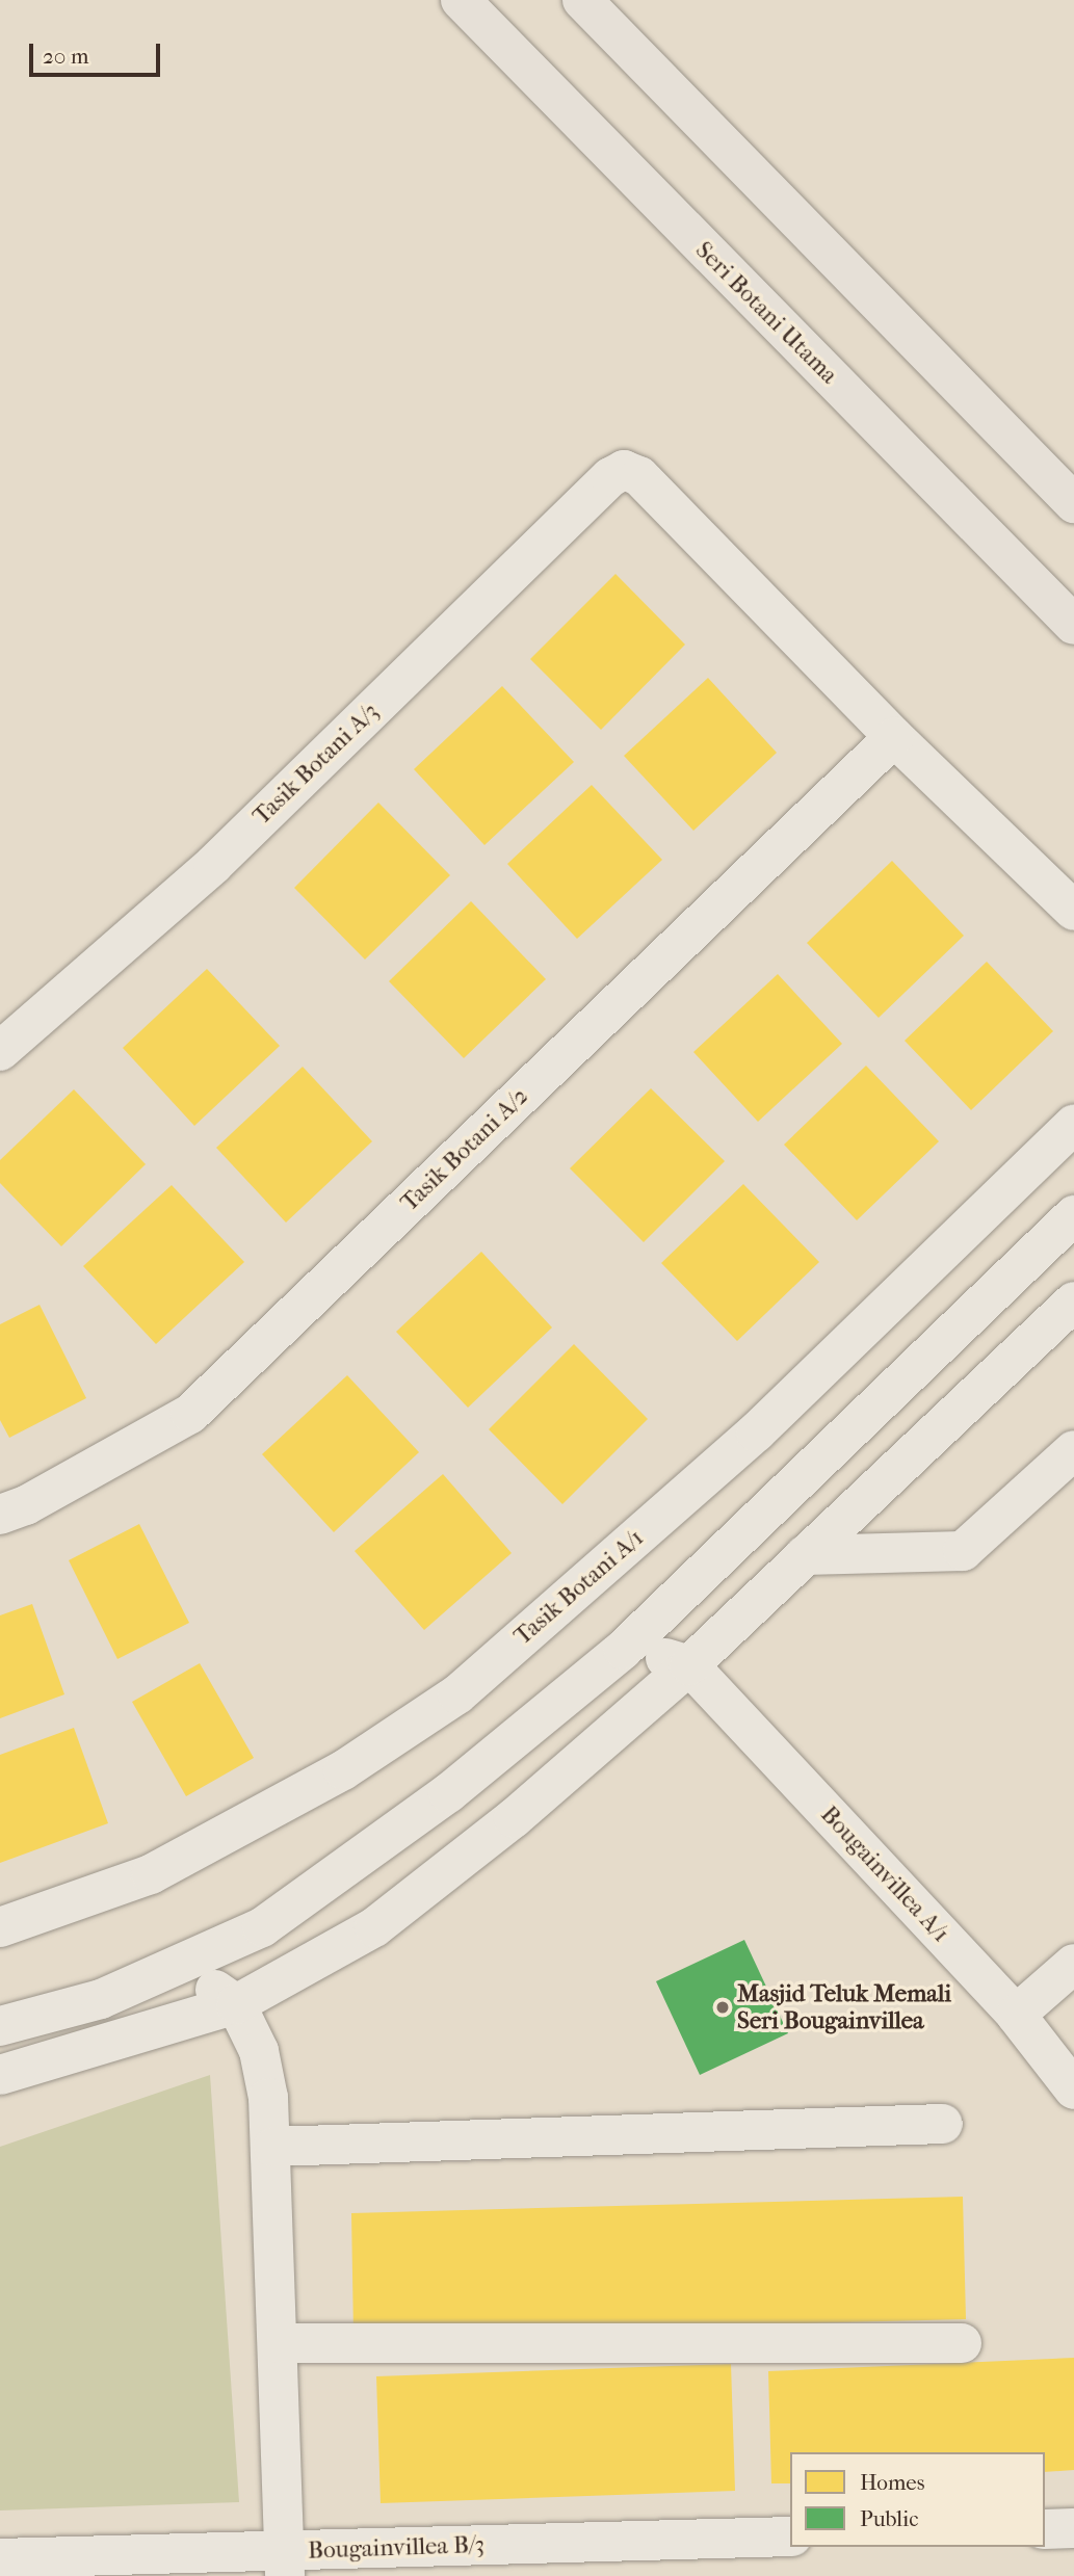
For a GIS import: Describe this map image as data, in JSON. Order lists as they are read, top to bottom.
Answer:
{
  "streets": {
    "main road": ["Seri Botani Utama"],
    "street": [
      "Tasik Botani A/3",
      "Tasik Botani A/2",
      "Tasik Botani A/1",
      "Bougainvillea A/1",
      "Bougainvillea B/3"
    ]
  },
  "crossings": [
    ["Tasik Botani A/3", "Tasik Botani A/2"]
  ],
  "places": ["Masjid Teluk Memali Seri Bougainvillea"],
  "legend": ["Homes", "Public"],
  "scale_bar": "20 m"
}
